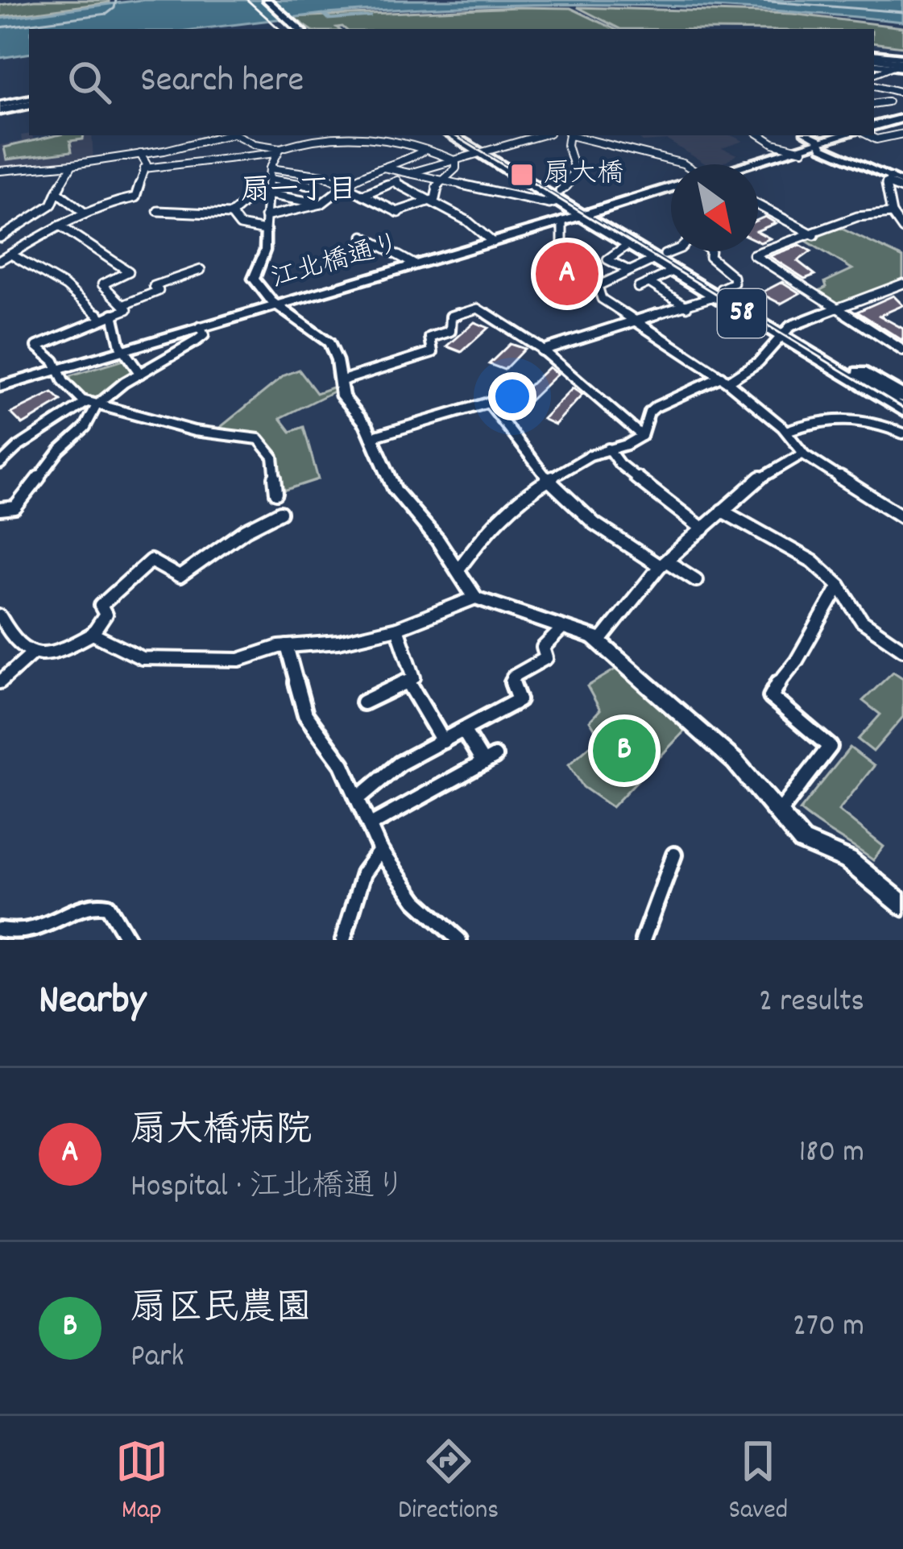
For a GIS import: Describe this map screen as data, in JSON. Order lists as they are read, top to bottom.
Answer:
{
  "streets": {
    "main road": ["江北橋通り", "58"]
  },
  "crossings": [
    ["江北橋通り", "58"]
  ],
  "districts": ["扇一丁目"],
  "places": {
    "transit": ["扇大橋"]
  },
  "north": "bottom right",
  "page": {
    "search": "Search here",
    "pins": ["A", "B"],
    "heading": ["Nearby", "2 results"],
    "list": [
      {
        "mark": "A",
        "name": "扇大橋病院",
        "note": "Hospital · 江北橋通り",
        "value": "180 m"
      },
      {
        "mark": "B",
        "name": "扇区民農園",
        "note": "Park",
        "value": "270 m"
      }
    ],
    "nav": ["Map", "Directions", "Saved"]
  }
}
